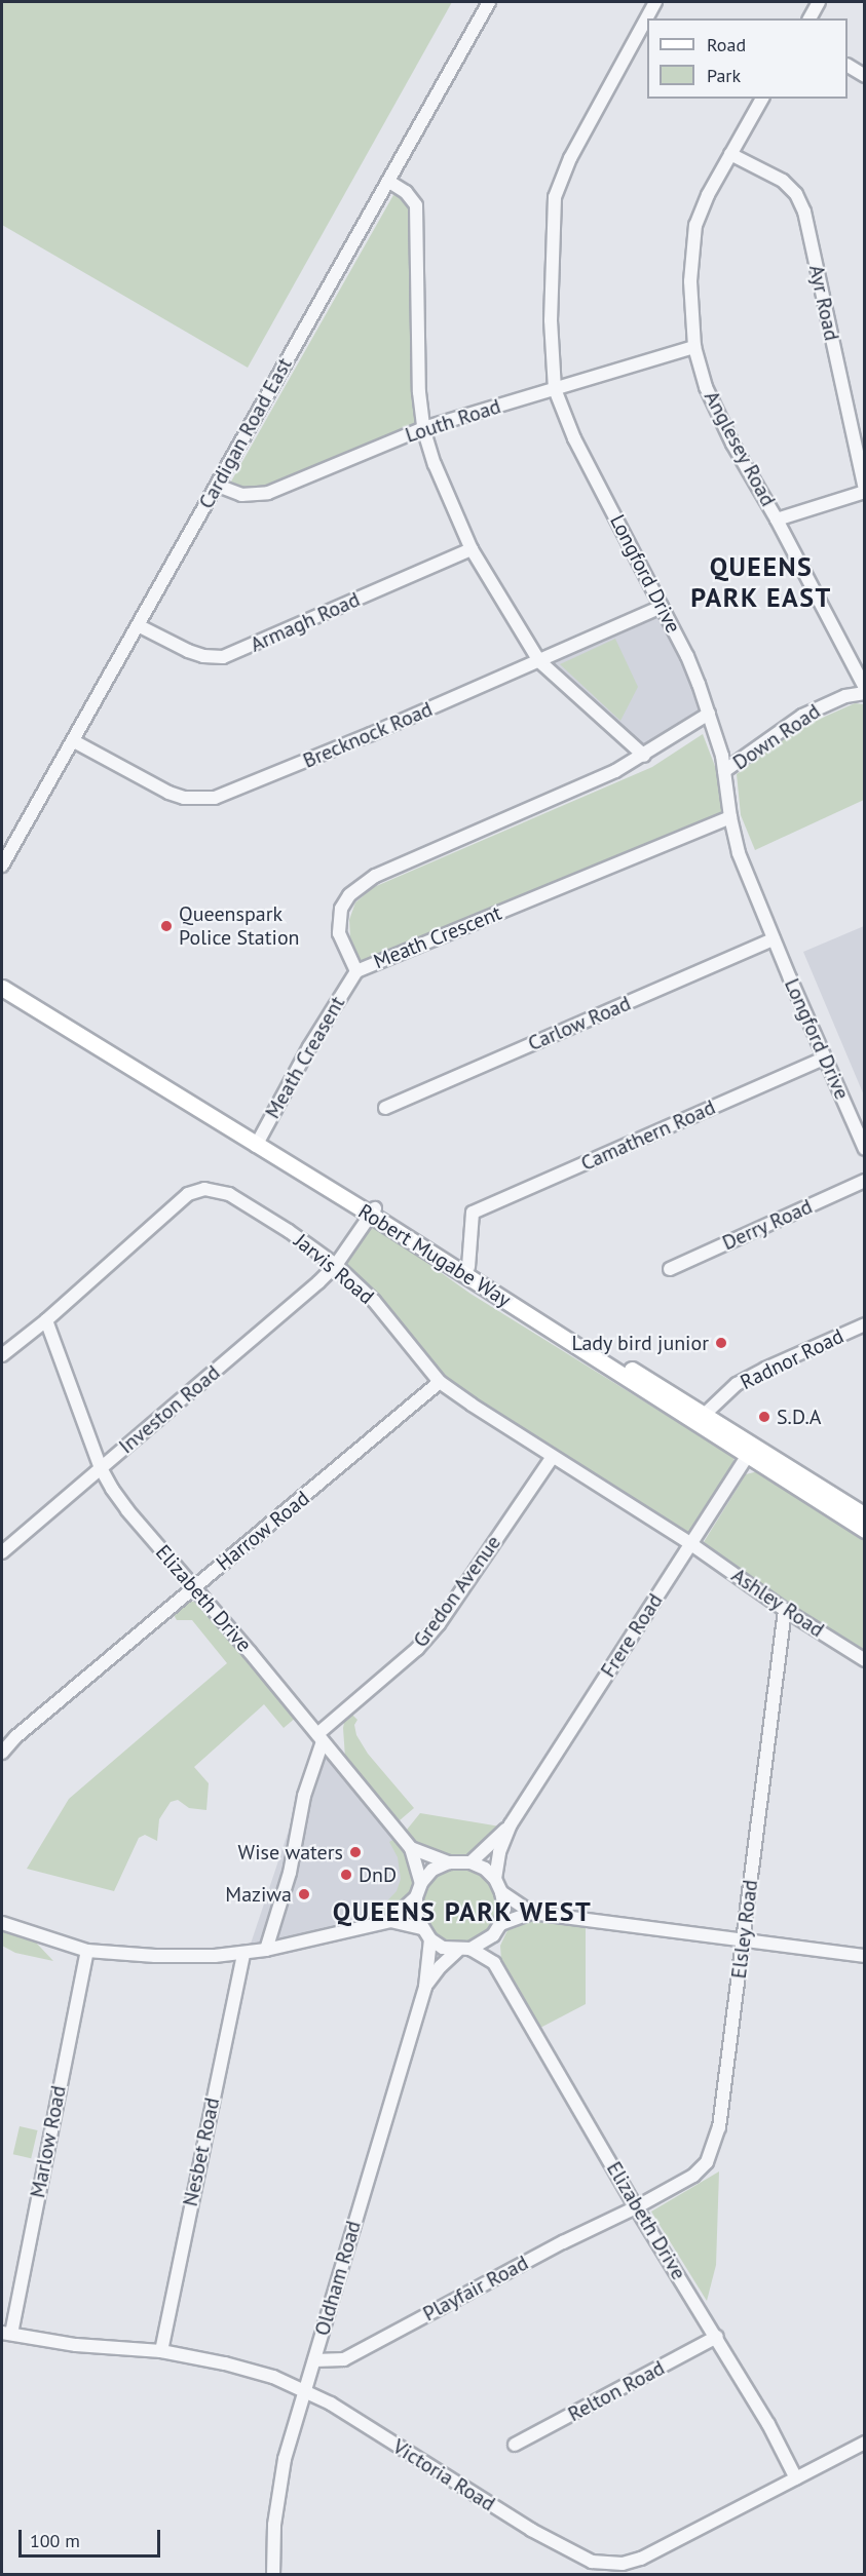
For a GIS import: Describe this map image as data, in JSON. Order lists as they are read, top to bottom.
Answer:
{
  "streets": {
    "main road": ["Robert Mugabe Way"],
    "street": [
      "Ayr Road",
      "Louth Road",
      "Cardigan Road East",
      "Anglesey Road",
      "Longford Drive",
      "Armagh Road",
      "Brecknock Road",
      "Down Road",
      "Meath Crescent",
      "Carlow Road",
      "Meath Creasent",
      "Camathern Road",
      "Derry Road",
      "Jarvis Road",
      "Radnor Road",
      "Investon Road",
      "Harrow Road",
      "Gredon Avenue",
      "Elizabeth Drive",
      "Ashley Road",
      "Frere Road",
      "Elsley Road",
      "Marlow Road",
      "Nesbet Road",
      "Oldham Road",
      "Playfair Road",
      "Relton Road",
      "Victoria Road"
    ]
  },
  "crossings": [
    ["Ayr Road", "Anglesey Road"],
    ["Louth Road", "Cardigan Road East"],
    ["Louth Road", "Anglesey Road"],
    ["Louth Road", "Longford Drive"],
    ["Cardigan Road East", "Armagh Road"],
    ["Cardigan Road East", "Brecknock Road"],
    ["Longford Drive", "Brecknock Road"],
    ["Longford Drive", "Down Road"],
    ["Longford Drive", "Meath Crescent"],
    ["Longford Drive", "Carlow Road"],
    ["Longford Drive", "Camathern Road"],
    ["Meath Crescent", "Meath Creasent"],
    ["Meath Creasent", "Robert Mugabe Way"],
    ["Camathern Road", "Robert Mugabe Way"],
    ["Robert Mugabe Way", "Radnor Road"],
    ["Robert Mugabe Way", "Investon Road"],
    ["Robert Mugabe Way", "Frere Road"],
    ["Jarvis Road", "Investon Road"],
    ["Jarvis Road", "Harrow Road"],
    ["Jarvis Road", "Gredon Avenue"],
    ["Jarvis Road", "Elizabeth Drive"],
    ["Jarvis Road", "Ashley Road"],
    ["Jarvis Road", "Frere Road"],
    ["Investon Road", "Elizabeth Drive"],
    ["Harrow Road", "Elizabeth Drive"],
    ["Gredon Avenue", "Elizabeth Drive"],
    ["Elizabeth Drive", "Frere Road"],
    ["Elizabeth Drive", "Elsley Road"],
    ["Elizabeth Drive", "Oldham Road"],
    ["Elizabeth Drive", "Playfair Road"],
    ["Elizabeth Drive", "Relton Road"],
    ["Elizabeth Drive", "Victoria Road"],
    ["Ashley Road", "Frere Road"],
    ["Ashley Road", "Elsley Road"],
    ["Frere Road", "Oldham Road"],
    ["Elsley Road", "Playfair Road"],
    ["Marlow Road", "Victoria Road"],
    ["Nesbet Road", "Victoria Road"],
    ["Oldham Road", "Playfair Road"],
    ["Oldham Road", "Victoria Road"]
  ],
  "districts": ["QUEENS PARK EAST", "QUEENS PARK WEST"],
  "places": [
    "Queenspark Police Station",
    "Lady bird junior",
    "S.D.A",
    "Wise waters",
    "DnD",
    "Maziwa"
  ],
  "legend": ["Road", "Park"],
  "scale_bar": "100 m"
}
